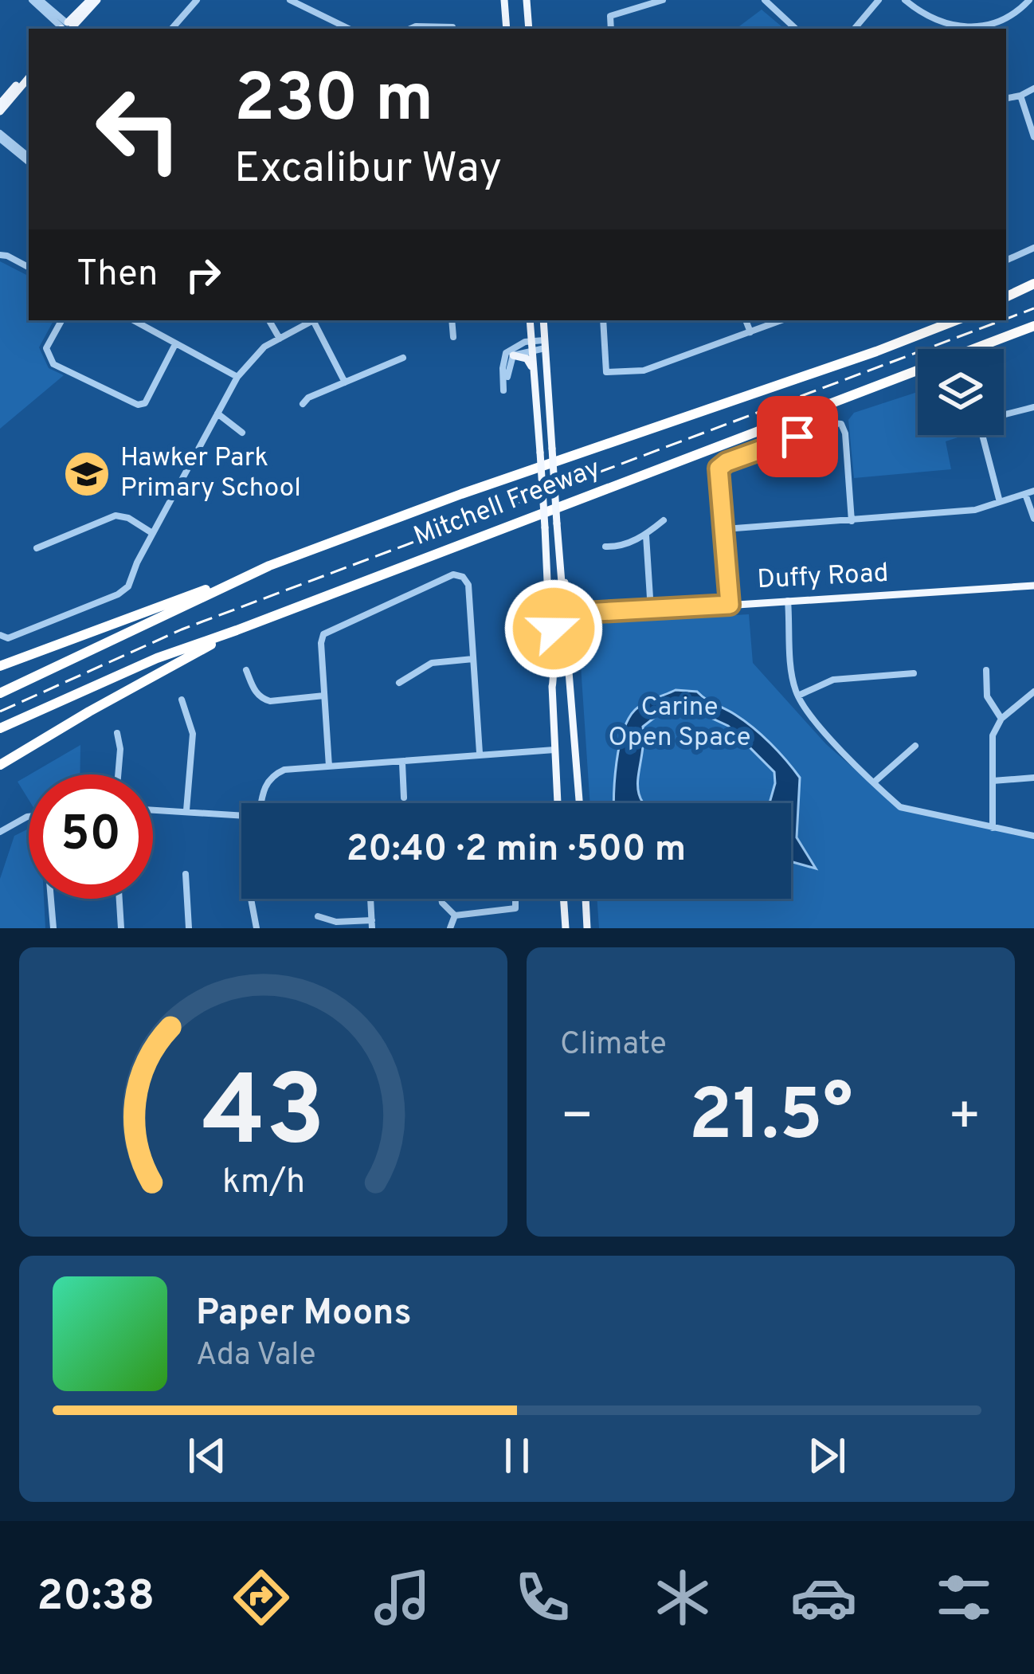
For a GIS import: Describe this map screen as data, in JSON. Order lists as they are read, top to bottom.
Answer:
{
  "streets": {
    "highway": ["Mitchell Freeway"],
    "main road": ["Duffy Road"]
  },
  "parks": ["Carine Open Space"],
  "places": {
    "school or university": ["Hawker Park Primary School"]
  },
  "page": {
    "turn": ["230 m", "Excalibur Way"],
    "then": "Then",
    "limit": "50",
    "trip": "20:40 · 2 min · 500 m",
    "tile": "Climate",
    "heat": ["−", "21.5°", "+"],
    "song": ["Paper Moons", "Ada Vale"],
    "tabs": "20:38",
    "gauge": ["43", "km/h"]
  }
}
